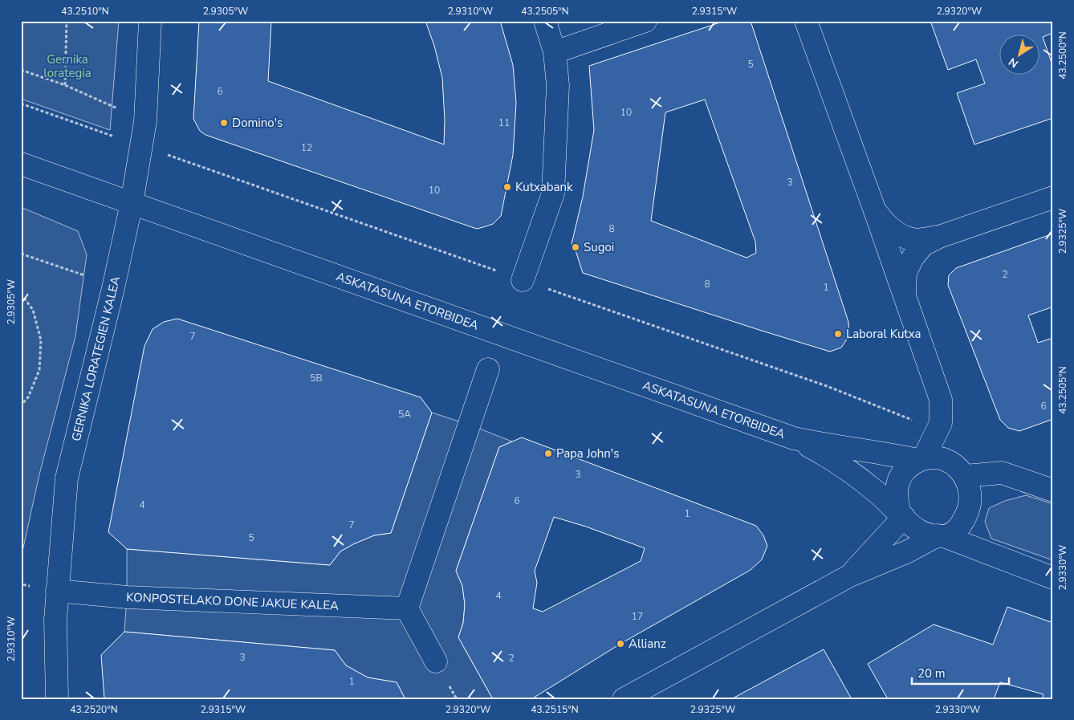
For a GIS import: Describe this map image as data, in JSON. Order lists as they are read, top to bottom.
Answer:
{
  "streets": {
    "street": ["ASKATASUNA ETORBIDEA", "GERNIKA LORATEGIEN KALEA", "KONPOSTELAKO DONE JAKUE KALEA"]
  },
  "crossings": [
    ["ASKATASUNA ETORBIDEA", "GERNIKA LORATEGIEN KALEA"],
    ["GERNIKA LORATEGIEN KALEA", "KONPOSTELAKO DONE JAKUE KALEA"]
  ],
  "parks": ["Gernika lorategia"],
  "places": [
    "Domino's",
    "Kutxabank",
    "Sugoi",
    "Laboral Kutxa",
    "Papa John's",
    "Allianz"
  ],
  "house_numbers": [
    "5",
    "6",
    "10",
    "11",
    "12",
    "3",
    "10",
    "8",
    "2",
    "8",
    "1",
    "7",
    "5B",
    "6",
    "5A",
    "3",
    "6",
    "4",
    "1",
    "7",
    "5",
    "4",
    "17",
    "3",
    "2",
    "1"
  ],
  "scale_bar": "20 m",
  "north": "bottom left",
  "coordinates": [
    "43.2510°N",
    "2.9305°W",
    "2.9310°W",
    "43.2505°N",
    "2.9315°W",
    "2.9320°W",
    "43.2500°N",
    "2.9325°W",
    "2.9330°W",
    "43.2520°N",
    "43.2515°N"
  ]
}
